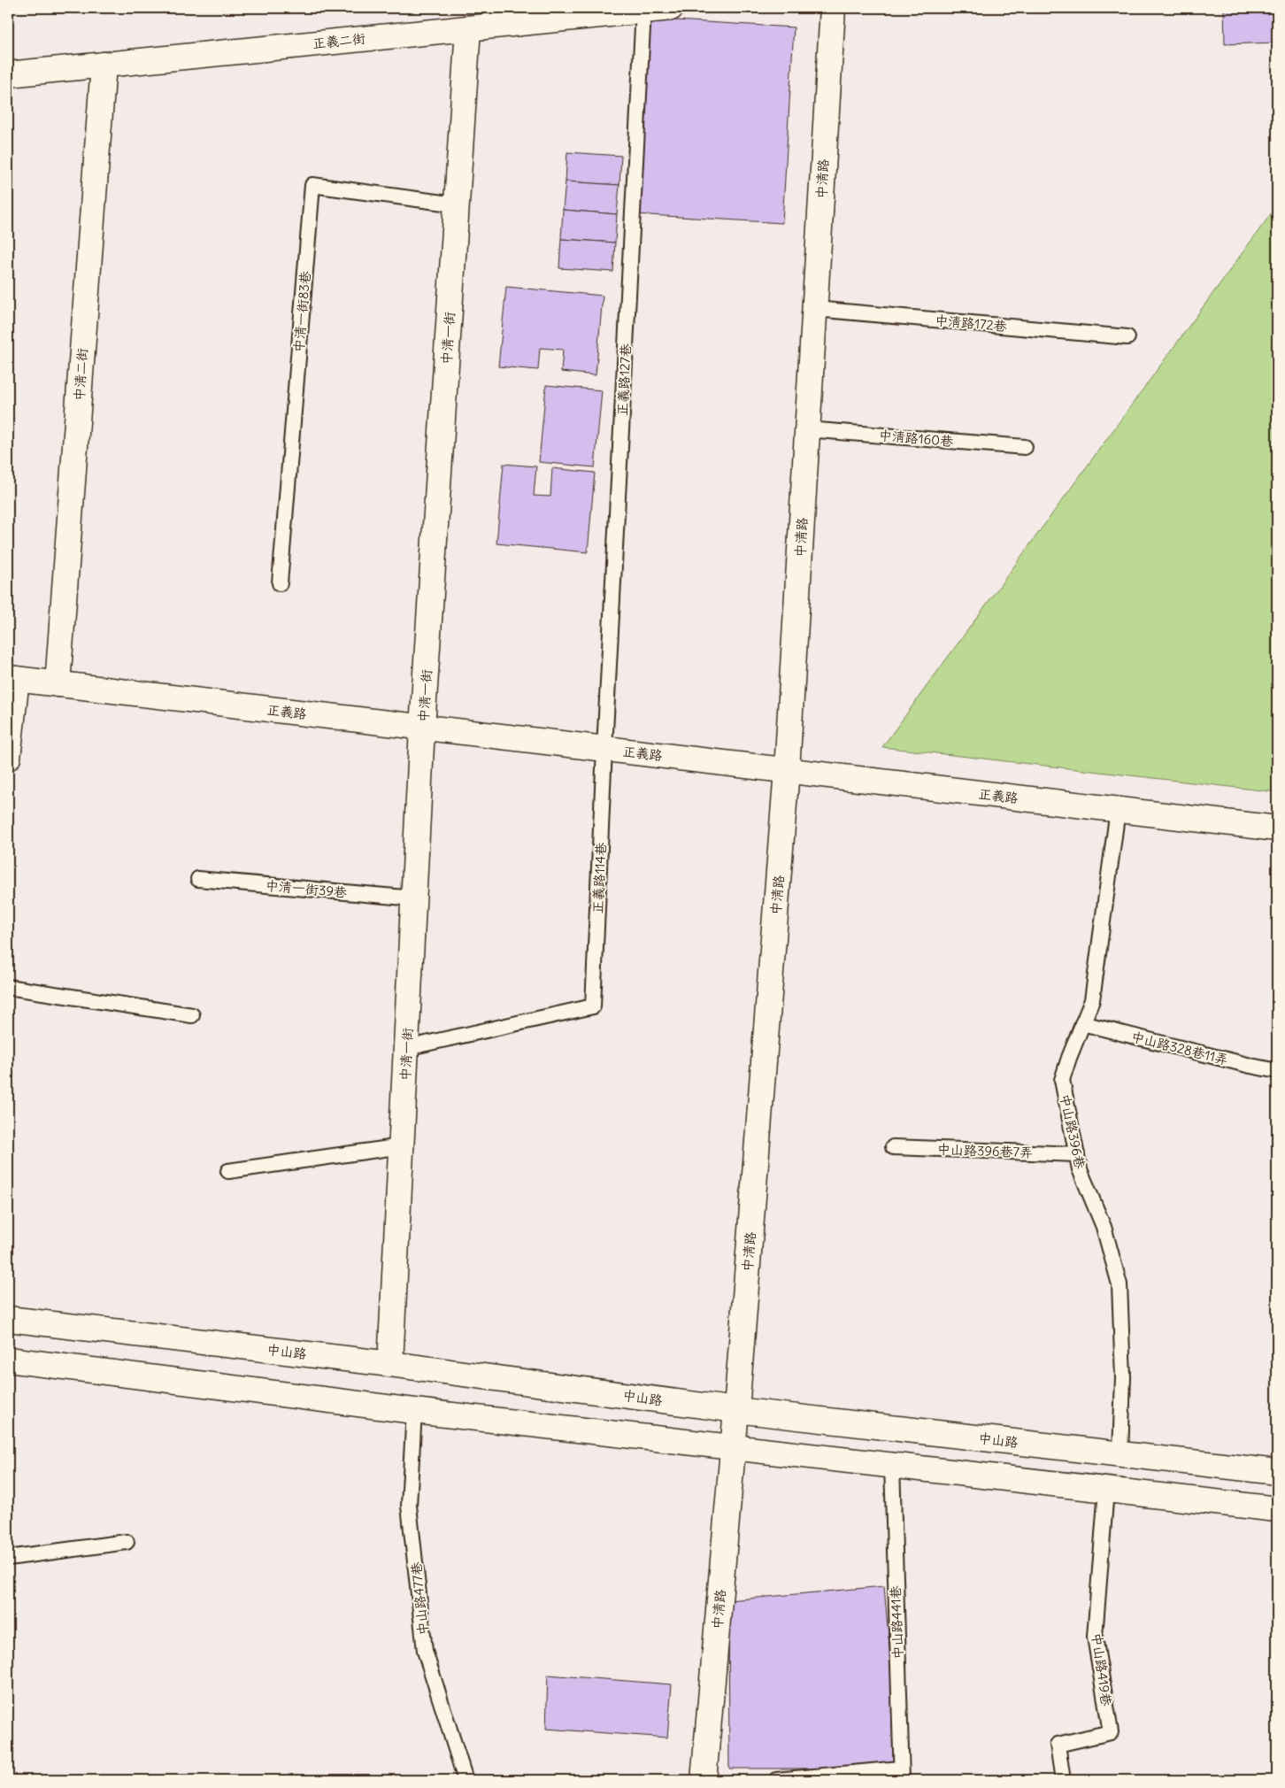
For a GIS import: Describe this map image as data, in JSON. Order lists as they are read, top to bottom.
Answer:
{
  "streets": {
    "street": [
      "正義二街",
      "中清路",
      "中清一街",
      "中清二街",
      "正義路",
      "中山路"
    ],
    "lane": [
      "中清一街83巷",
      "中清路172巷",
      "正義路127巷",
      "中清路160巷",
      "正義路114巷",
      "中清一街39巷",
      "中山路328巷11弄",
      "中山路396巷",
      "中山路396巷7弄",
      "中山路477巷",
      "中山路441巷",
      "中山路419巷"
    ]
  },
  "crossings": [
    ["正義二街", "中清一街"],
    ["正義二街", "中清二街"],
    ["正義二街", "正義路127巷"],
    ["中清路", "中清路172巷"],
    ["中清路", "中清路160巷"],
    ["中清路", "正義路"],
    ["中清路", "中山路"],
    ["中清一街83巷", "中清一街"],
    ["中清一街", "正義路"],
    ["中清一街", "正義路114巷"],
    ["中清一街", "中清一街39巷"],
    ["中清一街", "中山路"],
    ["中清二街", "正義路"],
    ["正義路127巷", "正義路"],
    ["正義路127巷", "正義路114巷"],
    ["正義路", "正義路114巷"],
    ["正義路", "中山路396巷"],
    ["中山路328巷11弄", "中山路396巷"],
    ["中山路396巷", "中山路396巷7弄"],
    ["中山路396巷", "中山路"]
  ]
}
